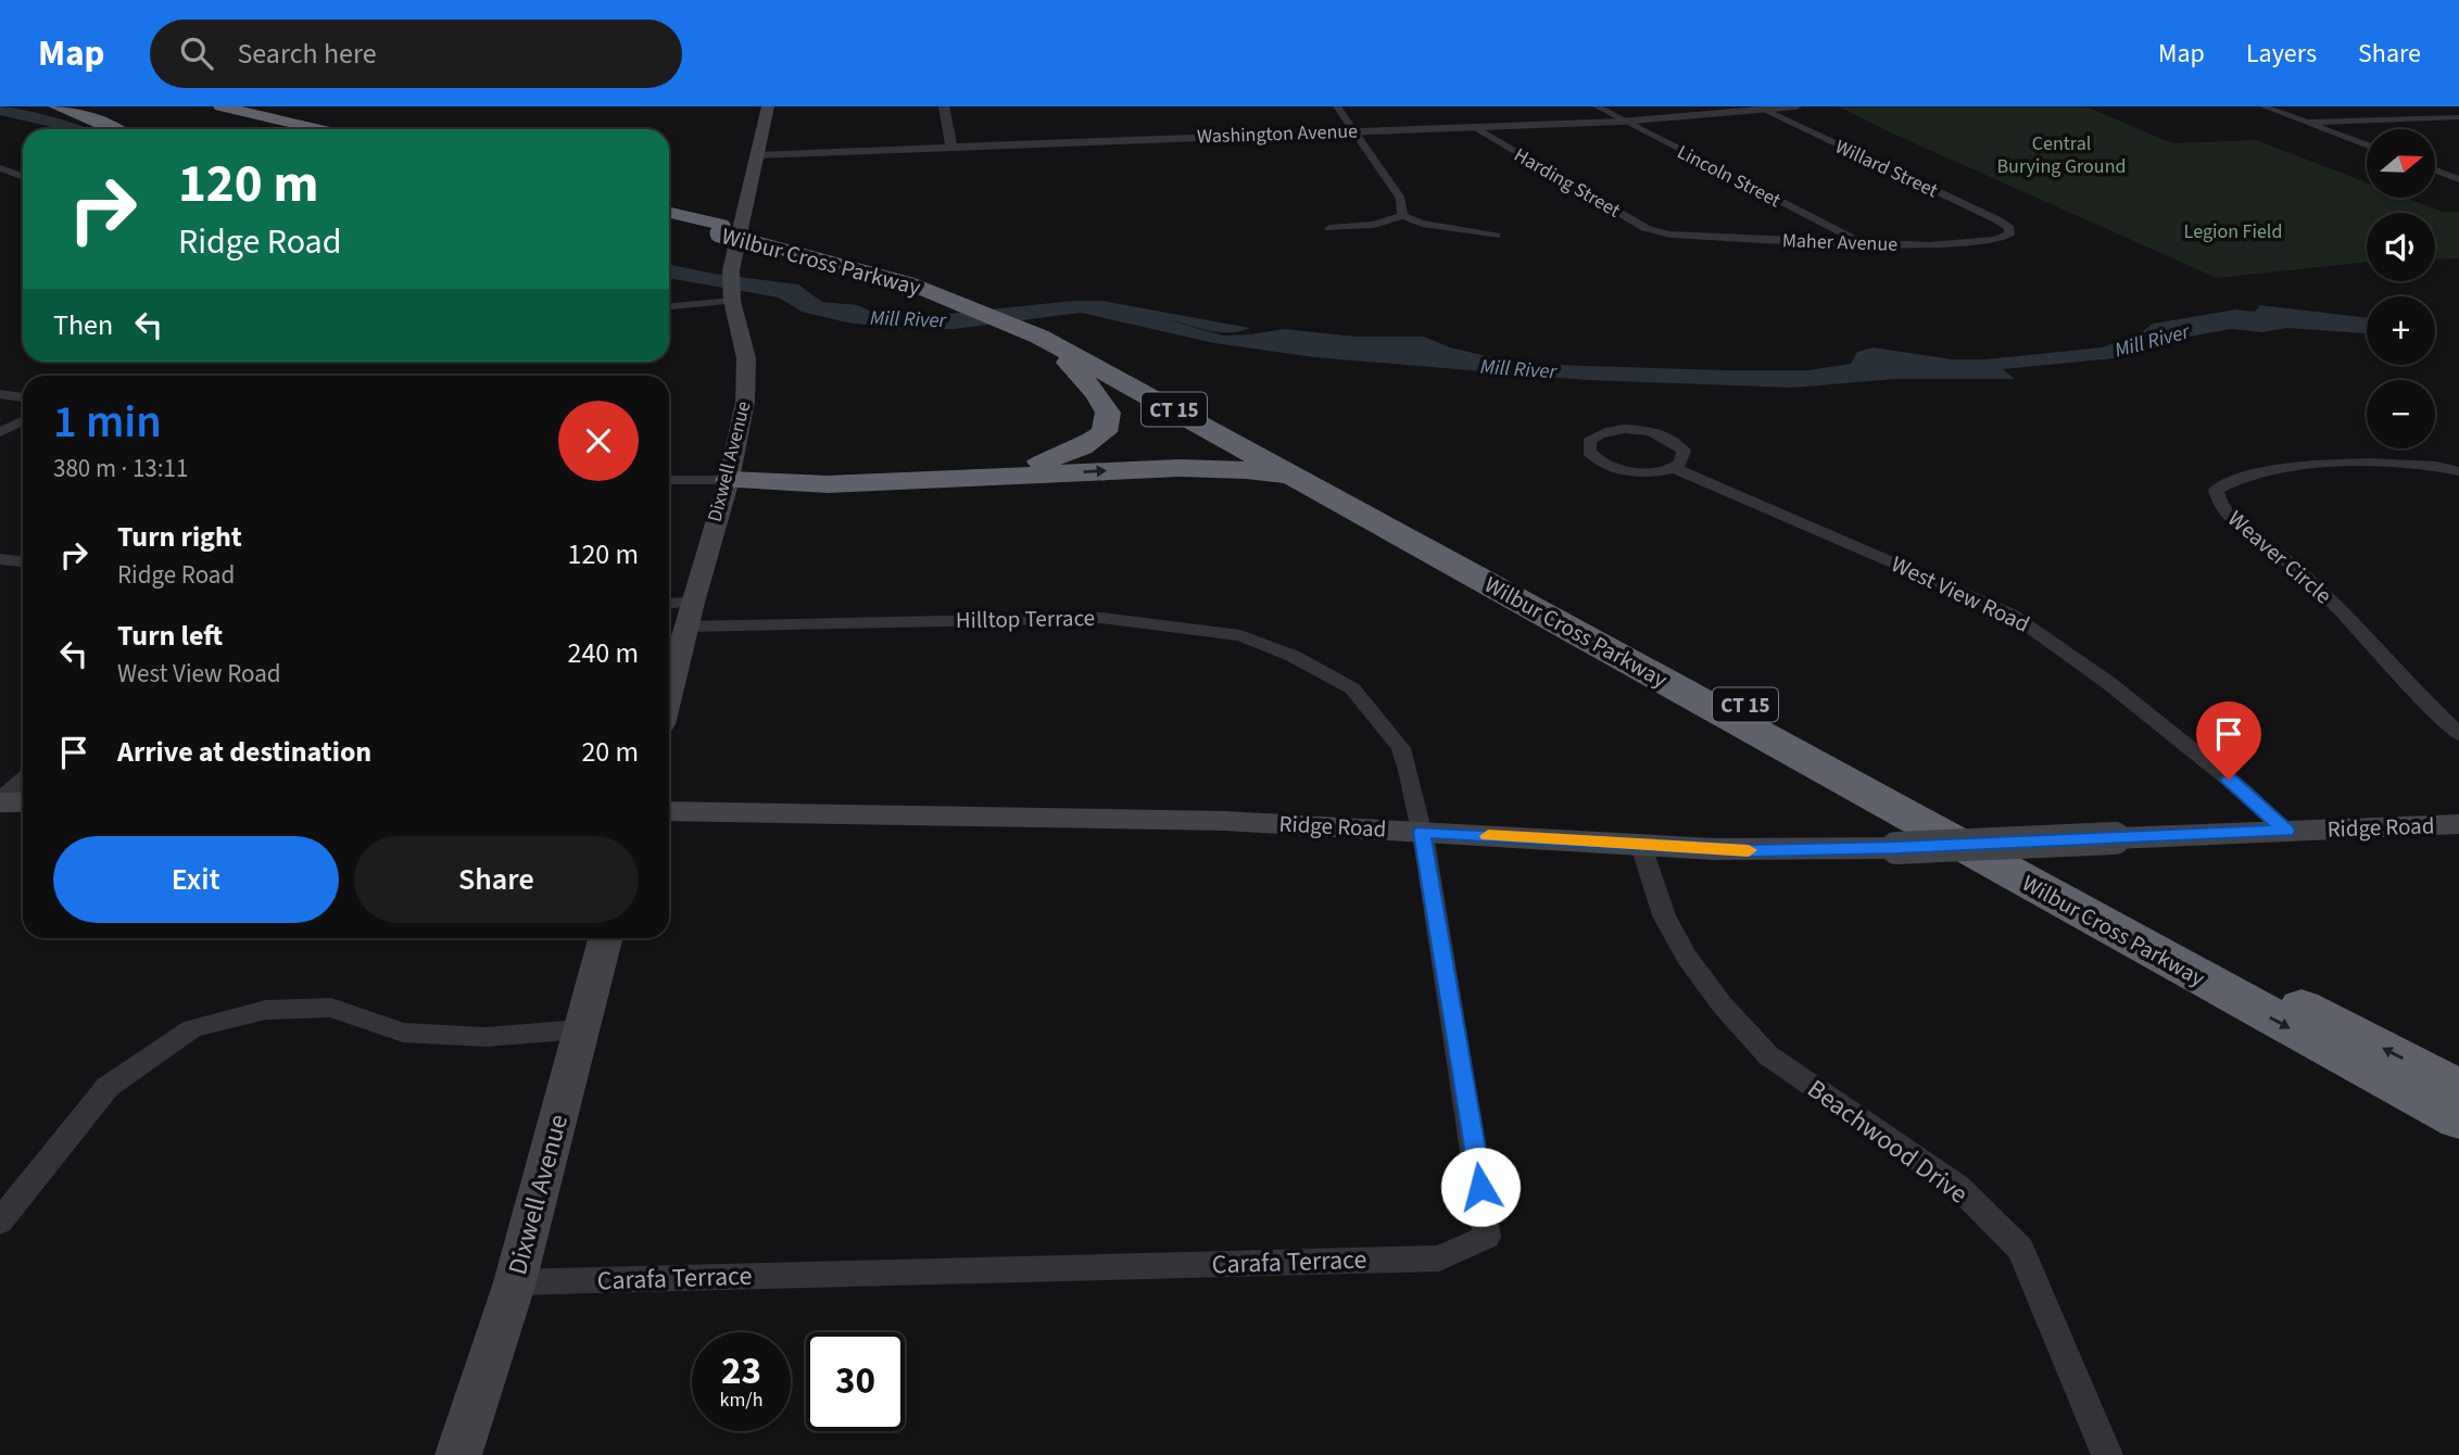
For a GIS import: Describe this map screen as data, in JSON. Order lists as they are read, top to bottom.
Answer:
{
  "streets": {
    "highway": ["Wilbur Cross Parkway", "CT 15"],
    "main road": ["Dixwell Avenue", "Ridge Road"],
    "street": [
      "Washington Avenue",
      "Willard Street",
      "Lincoln Street",
      "Harding Street",
      "Maher Avenue",
      "Weaver Circle",
      "West View Road",
      "Hilltop Terrace",
      "Beachwood Drive",
      "Carafa Terrace"
    ]
  },
  "crossings": [
    ["Washington Avenue", "Willard Street"],
    ["Washington Avenue", "Lincoln Street"],
    ["Washington Avenue", "Harding Street"],
    ["Washington Avenue", "Dixwell Avenue"],
    ["Willard Street", "Maher Avenue"],
    ["Lincoln Street", "Maher Avenue"],
    ["Harding Street", "Maher Avenue"],
    ["Dixwell Avenue", "Hilltop Terrace"],
    ["Dixwell Avenue", "Carafa Terrace"],
    ["West View Road", "Ridge Road"],
    ["Hilltop Terrace", "Carafa Terrace"],
    ["Ridge Road", "Beachwood Drive"],
    ["Ridge Road", "Carafa Terrace"]
  ],
  "water": ["Mill River"],
  "parks": ["Central Burying Ground", "Legion Field"],
  "north": "right",
  "page": {
    "header": "Map",
    "search": "Search here",
    "nav": ["Map", "Layers", "Share"],
    "map_buttons": ["+", "−"],
    "turn": ["120 m", "Ridge Road"],
    "then": "Then",
    "heading": ["1 min", "380 m · 13:11"],
    "list": [
      {
        "name": "Turn right",
        "note": "Ridge Road",
        "value": "120 m"
      },
      {
        "name": "Turn left",
        "note": "West View Road",
        "value": "240 m"
      },
      {
        "name": "Arrive at destination",
        "value": "20 m"
      }
    ],
    "buttons": ["Exit", "Share"],
    "speed": "23 km/h",
    "limit": "30"
  }
}
